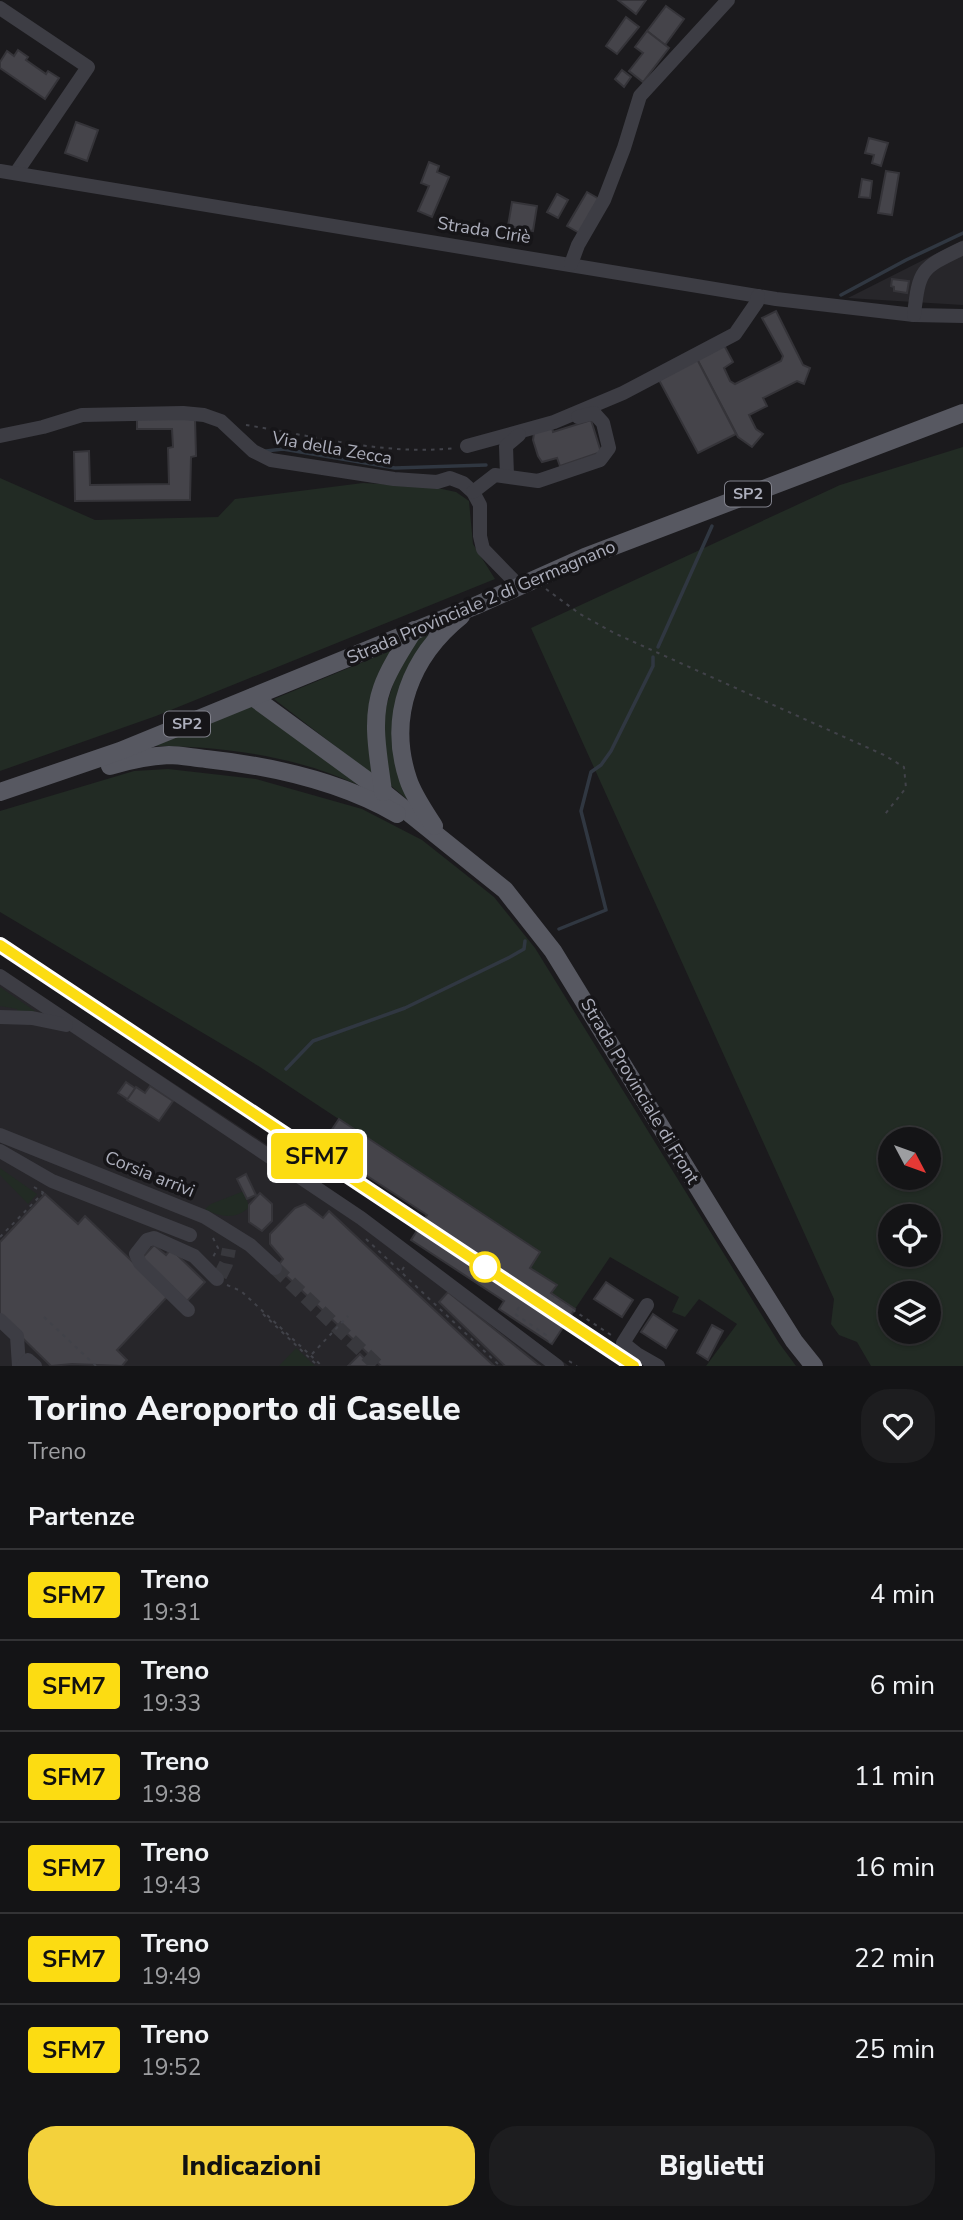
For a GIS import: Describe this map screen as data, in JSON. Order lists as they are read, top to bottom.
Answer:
{
  "streets": {
    "main road": ["SP2", "Strada Provinciale 2 di Germagnano", "Strada Provinciale di Front"],
    "street": ["Strada Ciriè", "Via della Zecca", "Corsia arrivi"]
  },
  "north": "bottom right",
  "page": {
    "on_map": "SFM7",
    "heading": [
      ["Torino Aeroporto di Caselle", "Treno"],
      "Partenze"
    ],
    "list": [
      {
        "mark": "SFM7",
        "name": "Treno",
        "note": "19:31",
        "value": "4 min"
      },
      {
        "mark": "SFM7",
        "name": "Treno",
        "note": "19:33",
        "value": "6 min"
      },
      {
        "mark": "SFM7",
        "name": "Treno",
        "note": "19:38",
        "value": "11 min"
      },
      {
        "mark": "SFM7",
        "name": "Treno",
        "note": "19:43",
        "value": "16 min"
      },
      {
        "mark": "SFM7",
        "name": "Treno",
        "note": "19:49",
        "value": "22 min"
      },
      {
        "mark": "SFM7",
        "name": "Treno",
        "note": "19:52",
        "value": "25 min"
      }
    ],
    "buttons": ["Indicazioni", "Biglietti"]
  }
}
